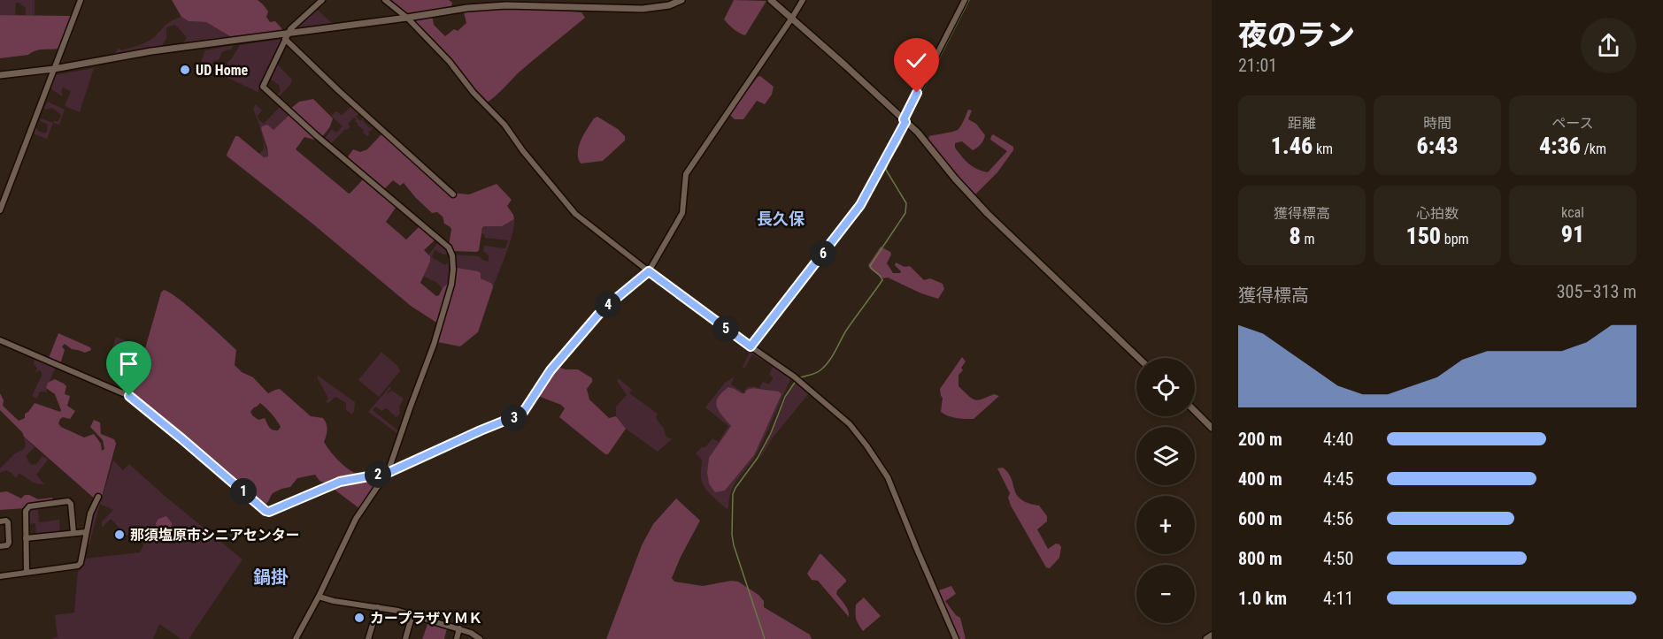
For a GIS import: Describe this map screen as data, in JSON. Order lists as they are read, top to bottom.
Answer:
{
  "districts": ["長久保", "鍋掛"],
  "places": ["UD Home", "那須塩原市シニアセンター", "カープラザＹＭＫ"],
  "page": {
    "heading": ["夜のラン", "21:01"],
    "stats": [
      ["距離", "1.46 km"],
      ["時間", "6:43"],
      ["ペース", "4:36 /km"],
      ["獲得標高", "8 m"],
      ["心拍数", "150 bpm"],
      ["kcal", "91"]
    ],
    "pins": [
      "6",
      "4",
      "5",
      "3",
      "2",
      "1"
    ],
    "chart": ["獲得標高", "305–313 m"],
    "map_buttons": ["+", "−"],
    "list": [
      {
        "name": "200 m",
        "note": "4:40"
      },
      {
        "name": "400 m",
        "note": "4:45"
      },
      {
        "name": "600 m",
        "note": "4:56"
      },
      {
        "name": "800 m",
        "note": "4:50"
      },
      {
        "name": "1.0 km",
        "note": "4:11"
      }
    ]
  }
}
